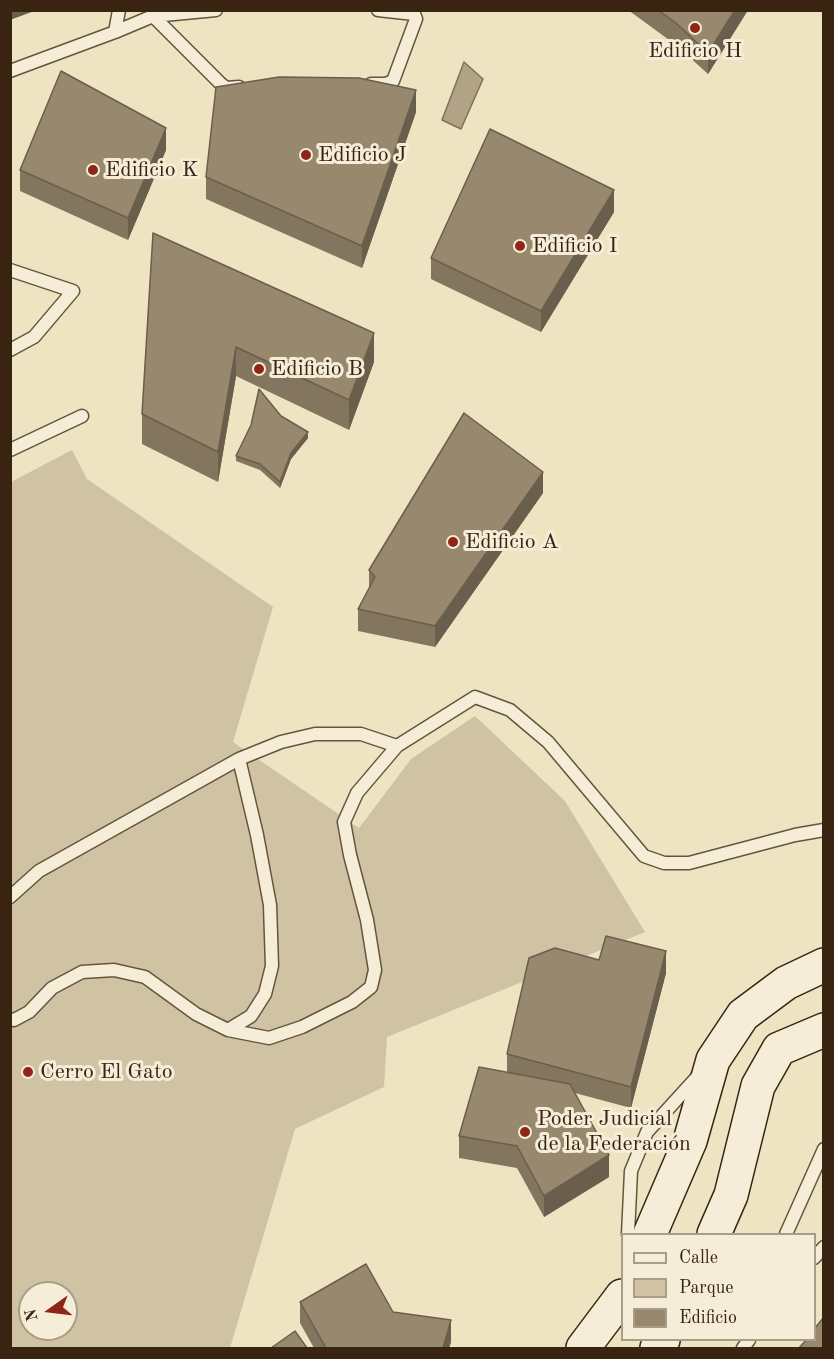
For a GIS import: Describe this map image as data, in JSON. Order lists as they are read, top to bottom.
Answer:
{
  "places": [
    "Edificio H",
    "Edificio J",
    "Edificio K",
    "Edificio I",
    "Edificio B",
    "Edificio A",
    "Cerro El Gato",
    "Poder Judicial de la Federación"
  ],
  "legend": ["Calle", "Parque", "Edificio"],
  "north": "left"
}
